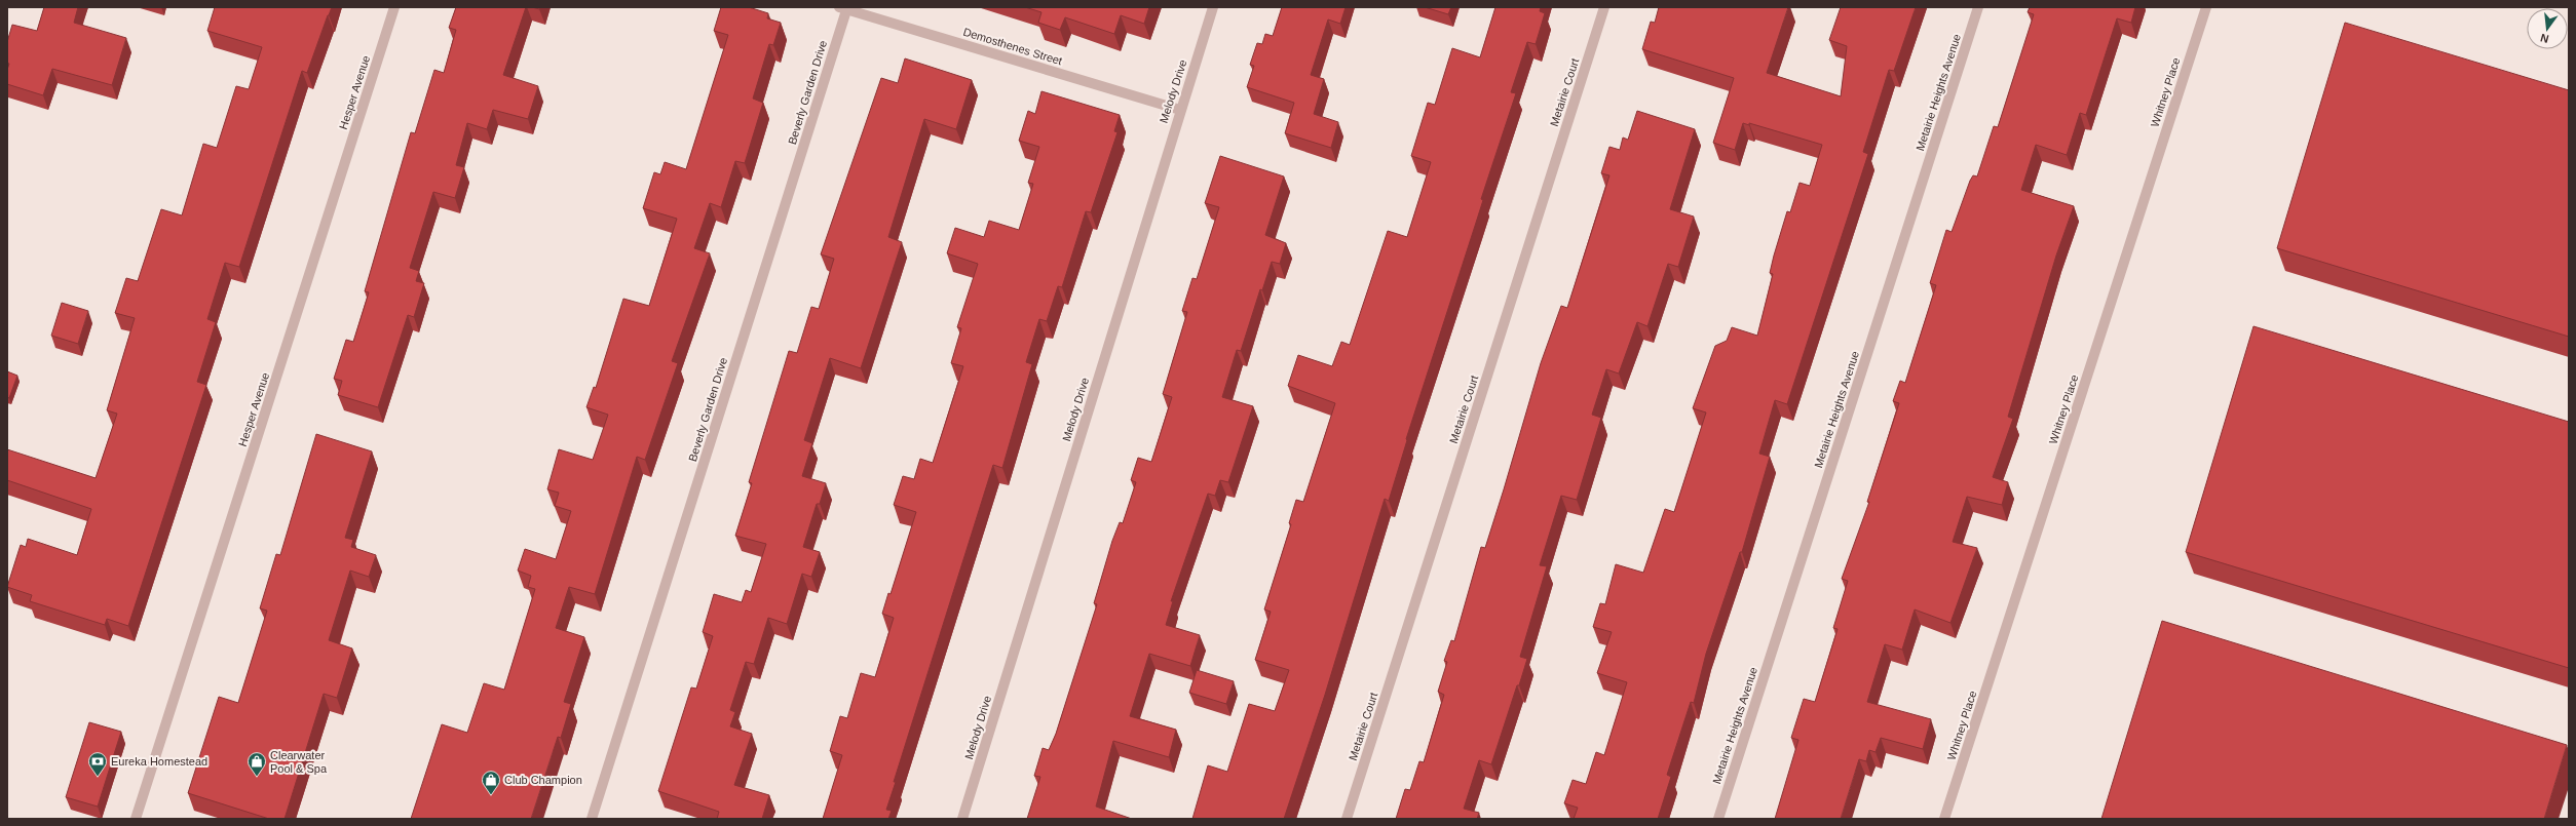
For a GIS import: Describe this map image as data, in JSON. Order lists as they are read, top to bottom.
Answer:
{
  "streets": {
    "street": [
      "Demosthenes Street",
      "Melody Drive",
      "Hesper Avenue",
      "Beverly Garden Drive",
      "Metairie Court",
      "Metairie Heights Avenue",
      "Whitney Place"
    ]
  },
  "crossings": [
    ["Demosthenes Street", "Melody Drive"],
    ["Demosthenes Street", "Beverly Garden Drive"]
  ],
  "places": {
    "bank": ["Eureka Homestead"],
    "shop": ["Clearwater Pool & Spa", "Club Champion"]
  },
  "north": "bottom"
}
